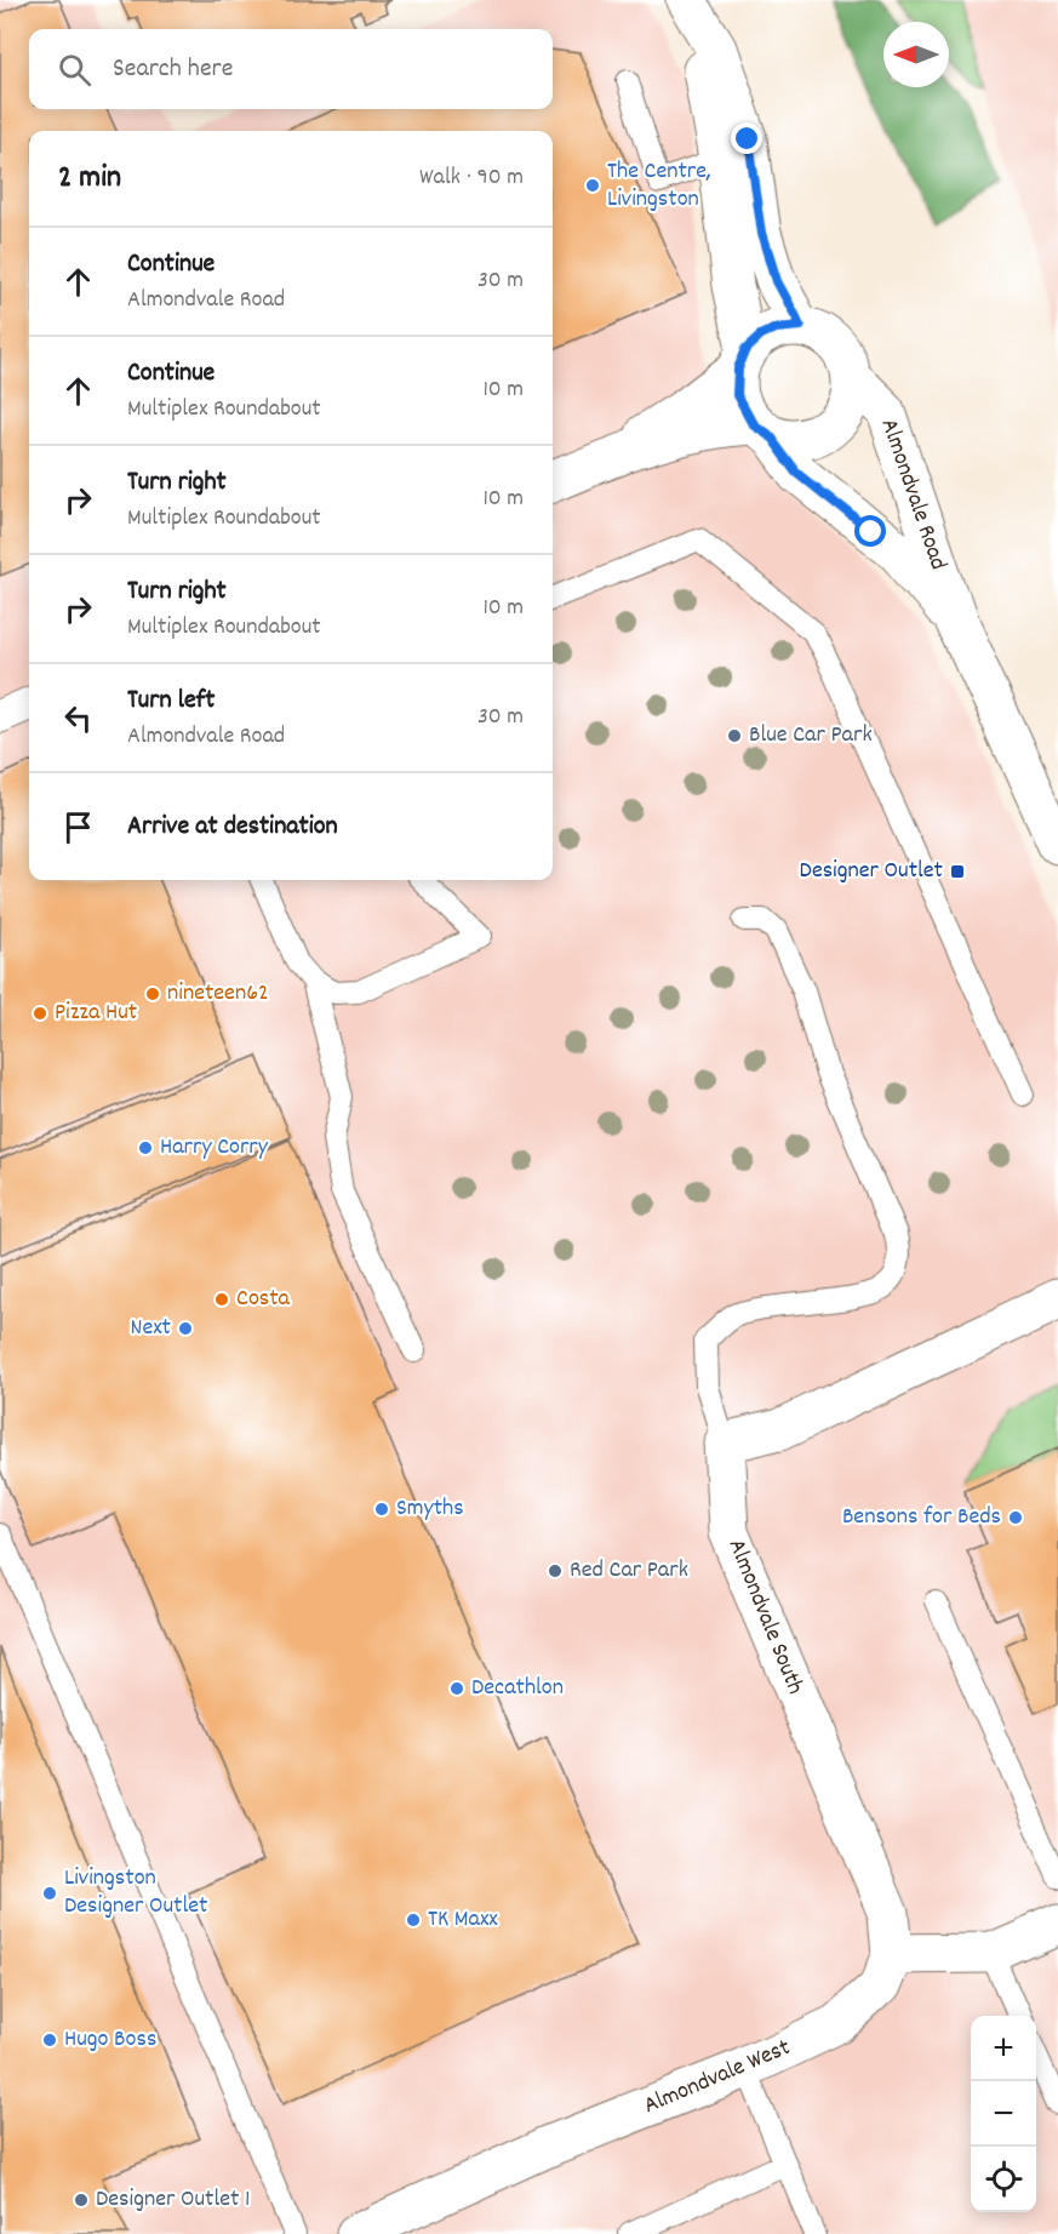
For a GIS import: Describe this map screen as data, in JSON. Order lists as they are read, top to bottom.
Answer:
{
  "streets": {
    "street": ["Almondvale Road", "Almondvale South", "Almondvale West"]
  },
  "crossings": [
    ["Almondvale South", "Almondvale West"]
  ],
  "places": {
    "other": [
      "The Centre, Livingston",
      "Blue Car Park",
      "nineteen62",
      "Pizza Hut",
      "Harry Corry",
      "Costa",
      "Next",
      "Smyths",
      "Bensons for Beds",
      "Red Car Park",
      "Decathlon",
      "Livingston Designer Outlet",
      "TK Maxx",
      "Hugo Boss",
      "Designer Outlet 1"
    ],
    "transit": ["Designer Outlet"]
  },
  "north": "left",
  "page": {
    "search": "Search here",
    "heading": ["2 min", "Walk · 90 m"],
    "list": [
      ["Continue", "Almondvale Road", "30 m"],
      ["Continue", "Multiplex Roundabout", "10 m"],
      ["Turn right", "Multiplex Roundabout", "10 m"],
      ["Turn right", "Multiplex Roundabout", "10 m"],
      ["Turn left", "Almondvale Road", "30 m"],
      "Arrive at destination"
    ],
    "map_buttons": ["+", "−"]
  }
}
